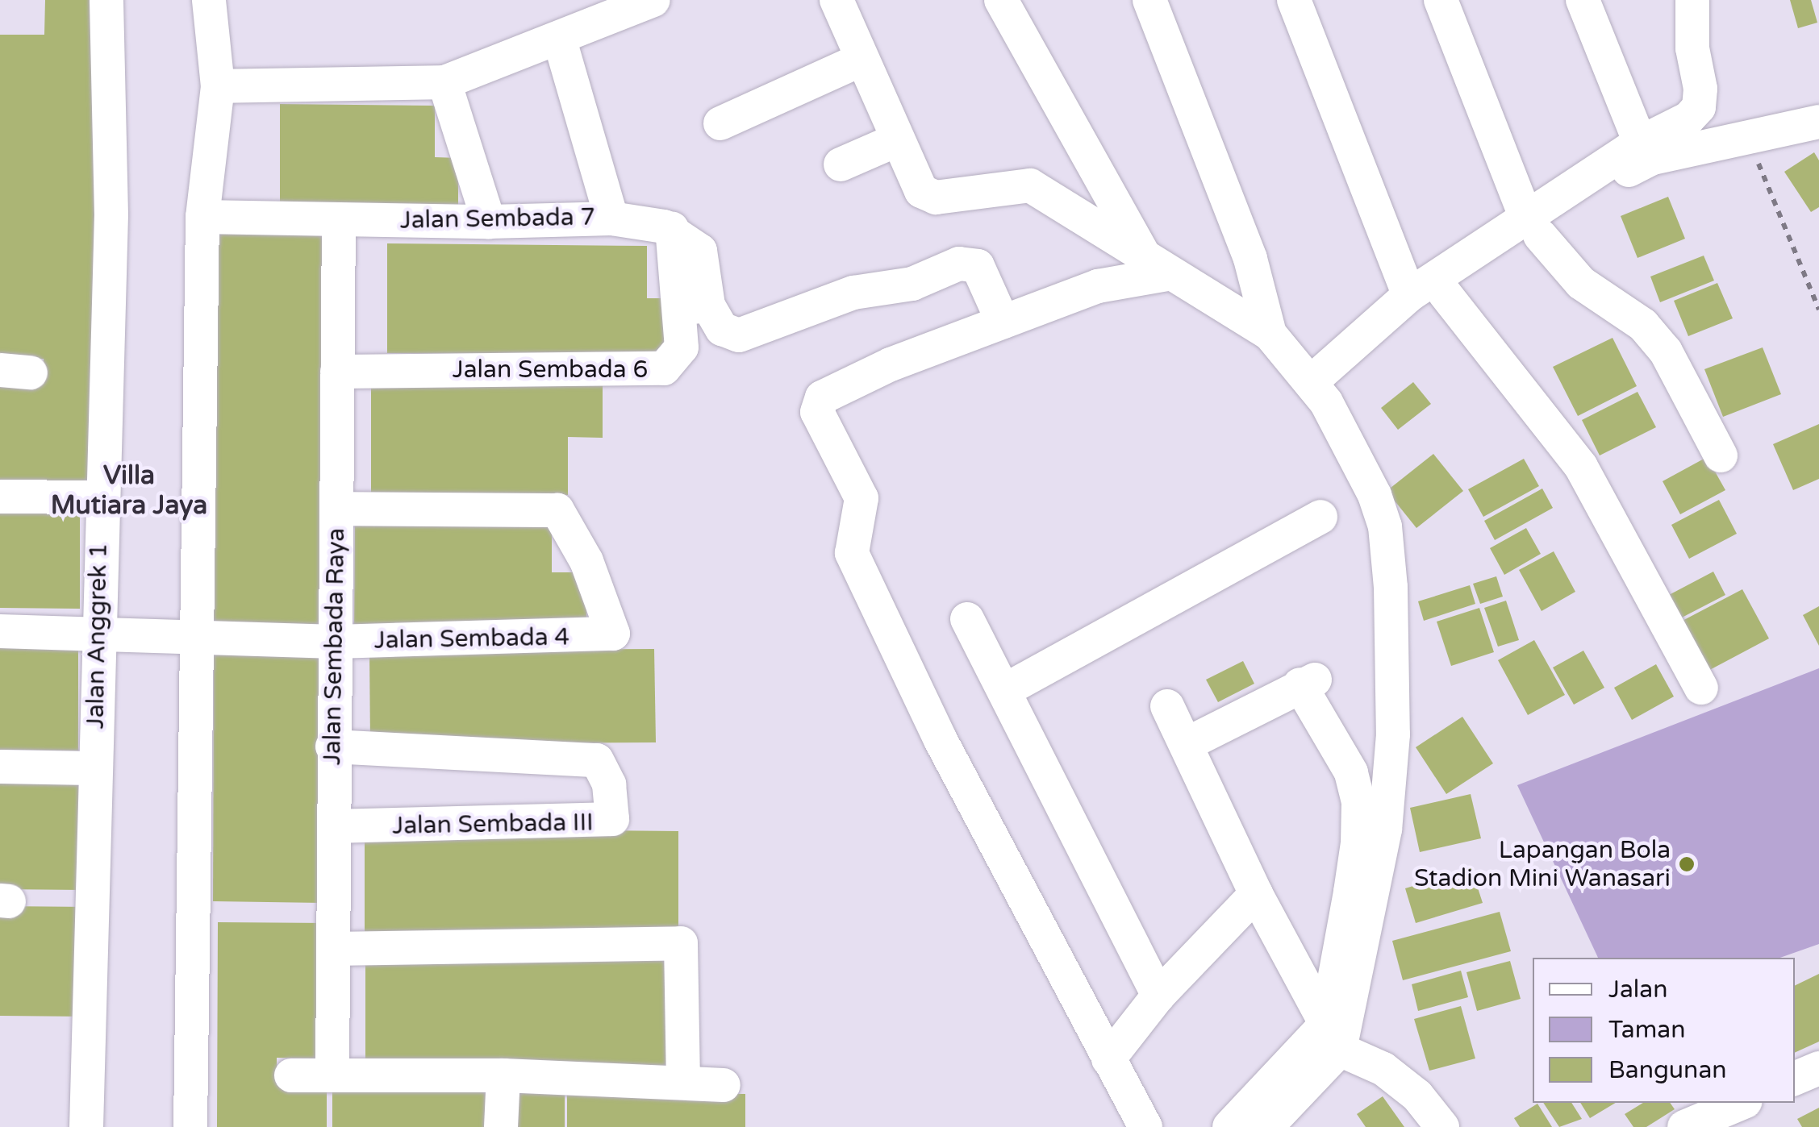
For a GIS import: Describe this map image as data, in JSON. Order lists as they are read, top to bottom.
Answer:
{
  "streets": {
    "street": [
      "Jalan Sembada 7",
      "Jalan Sembada 6",
      "Jalan Anggrek 1",
      "Jalan Sembada 4",
      "Jalan Sembada Raya",
      "Jalan Sembada III"
    ]
  },
  "crossings": [
    ["Jalan Sembada 7", "Jalan Sembada 6"],
    ["Jalan Sembada 7", "Jalan Sembada Raya"],
    ["Jalan Sembada 6", "Jalan Sembada Raya"],
    ["Jalan Anggrek 1", "Jalan Sembada 4"],
    ["Jalan Sembada 4", "Jalan Sembada Raya"],
    ["Jalan Sembada Raya", "Jalan Sembada III"]
  ],
  "districts": ["Villa Mutiara Jaya"],
  "places": ["Lapangan Bola Stadion Mini Wanasari"],
  "legend": ["Jalan", "Taman", "Bangunan"]
}
